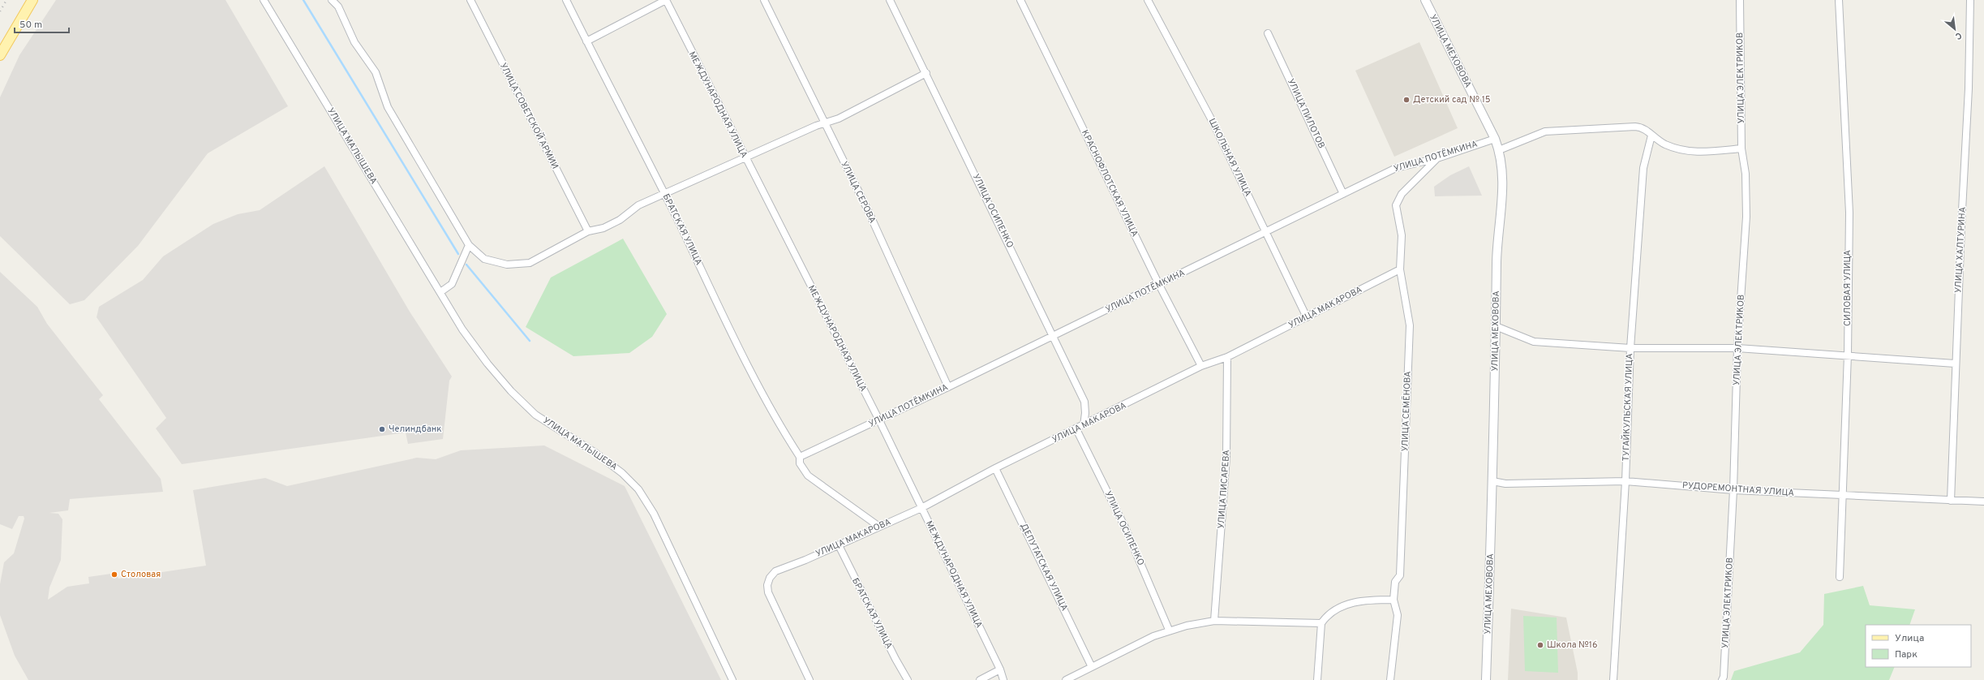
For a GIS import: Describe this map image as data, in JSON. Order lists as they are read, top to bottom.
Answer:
{
  "streets": {
    "street": [
      "УЛИЦА МЕХОВОВА",
      "УЛИЦА ЭЛЕКТРИКОВ",
      "МЕЖДУНАРОДНАЯ УЛИЦА",
      "УЛИЦА ПИЛОТОВ",
      "УЛИЦА СОВЕТСКОЙ АРМИИ",
      "УЛИЦА МАЛЫШЕВА",
      "УЛИЦА ПОТЁМКИНА",
      "ШКОЛЬНАЯ УЛИЦА",
      "КРАСНОФЛОТСКАЯ УЛИЦА",
      "УЛИЦА СЕРОВА",
      "УЛИЦА ОСИПЕНКО",
      "БРАТСКАЯ УЛИЦА",
      "УЛИЦА ХАЛТУРИНА",
      "СИЛОВАЯ УЛИЦА",
      "УЛИЦА МАКАРОВА",
      "ТУГАЙКУЛЬСКАЯ УЛИЦА",
      "УЛИЦА СЕМЁНОВА",
      "УЛИЦА ПИСАРЕВА",
      "РУДОРЕМОНТНАЯ УЛИЦА",
      "ДЕПУТАТСКАЯ УЛИЦА"
    ]
  },
  "crossings": [
    ["УЛИЦА МЕХОВОВА", "УЛИЦА ПОТЁМКИНА"],
    ["УЛИЦА МЕХОВОВА", "РУДОРЕМОНТНАЯ УЛИЦА"],
    ["УЛИЦА ЭЛЕКТРИКОВ", "РУДОРЕМОНТНАЯ УЛИЦА"],
    ["МЕЖДУНАРОДНАЯ УЛИЦА", "УЛИЦА ПОТЁМКИНА"],
    ["МЕЖДУНАРОДНАЯ УЛИЦА", "УЛИЦА МАКАРОВА"],
    ["УЛИЦА ПИЛОТОВ", "УЛИЦА ПОТЁМКИНА"],
    ["УЛИЦА ПОТЁМКИНА", "ШКОЛЬНАЯ УЛИЦА"],
    ["УЛИЦА ПОТЁМКИНА", "КРАСНОФЛОТСКАЯ УЛИЦА"],
    ["УЛИЦА ПОТЁМКИНА", "УЛИЦА СЕРОВА"],
    ["УЛИЦА ПОТЁМКИНА", "УЛИЦА ОСИПЕНКО"],
    ["УЛИЦА ПОТЁМКИНА", "БРАТСКАЯ УЛИЦА"],
    ["УЛИЦА ПОТЁМКИНА", "УЛИЦА СЕМЁНОВА"],
    ["ШКОЛЬНАЯ УЛИЦА", "УЛИЦА МАКАРОВА"],
    ["КРАСНОФЛОТСКАЯ УЛИЦА", "УЛИЦА МАКАРОВА"],
    ["УЛИЦА ОСИПЕНКО", "УЛИЦА МАКАРОВА"],
    ["БРАТСКАЯ УЛИЦА", "УЛИЦА МАКАРОВА"],
    ["УЛИЦА ХАЛТУРИНА", "РУДОРЕМОНТНАЯ УЛИЦА"],
    ["СИЛОВАЯ УЛИЦА", "РУДОРЕМОНТНАЯ УЛИЦА"],
    ["УЛИЦА МАКАРОВА", "УЛИЦА СЕМЁНОВА"],
    ["УЛИЦА МАКАРОВА", "УЛИЦА ПИСАРЕВА"],
    ["УЛИЦА МАКАРОВА", "ДЕПУТАТСКАЯ УЛИЦА"],
    ["ТУГАЙКУЛЬСКАЯ УЛИЦА", "РУДОРЕМОНТНАЯ УЛИЦА"]
  ],
  "places": [
    "Детский сад № 15",
    "Челиндбанк",
    "Столовая",
    "Школа №16"
  ],
  "legend": ["Улица", "Парк"],
  "scale_bar": "50 m",
  "north": "bottom right"
}
